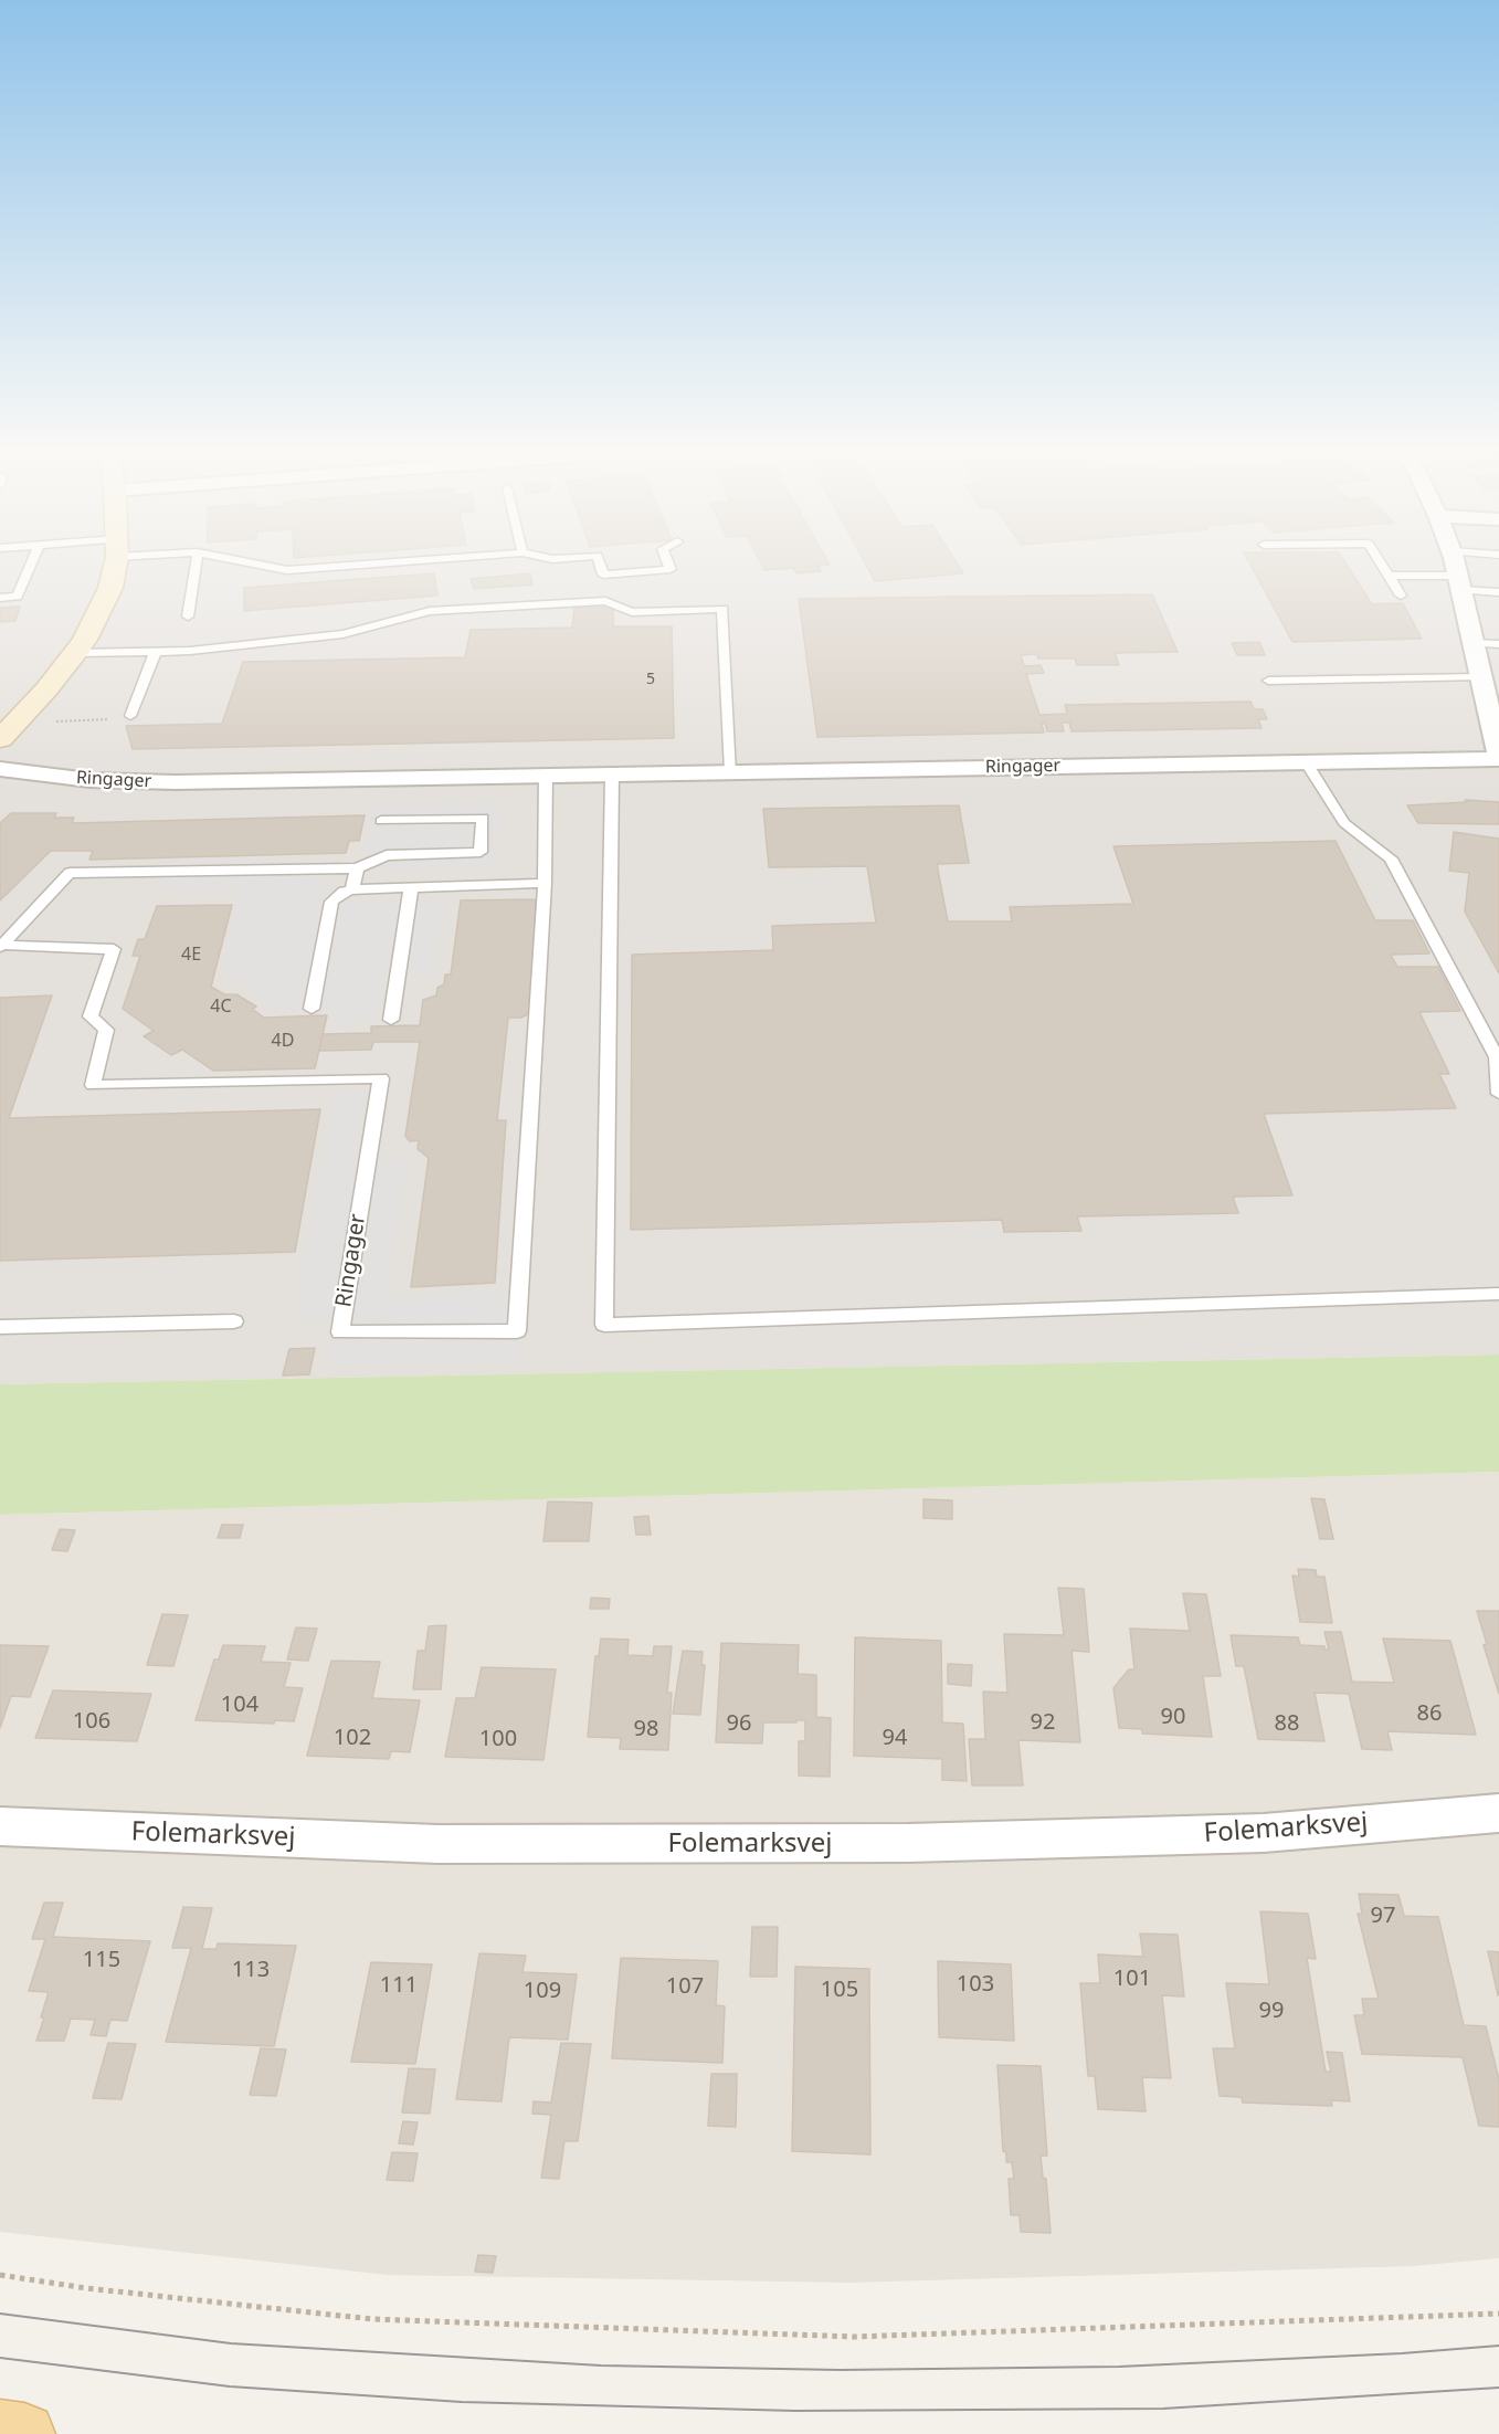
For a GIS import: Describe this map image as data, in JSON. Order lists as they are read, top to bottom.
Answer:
{
  "streets": {
    "street": ["Ringager", "Folemarksvej"]
  },
  "house_numbers": [
    "5",
    "4E",
    "4C",
    "4D",
    "104",
    "86",
    "90",
    "106",
    "92",
    "96",
    "88",
    "98",
    "102",
    "94",
    "100",
    "97",
    "115",
    "113",
    "101",
    "103",
    "111",
    "107",
    "105",
    "109",
    "99"
  ]
}
